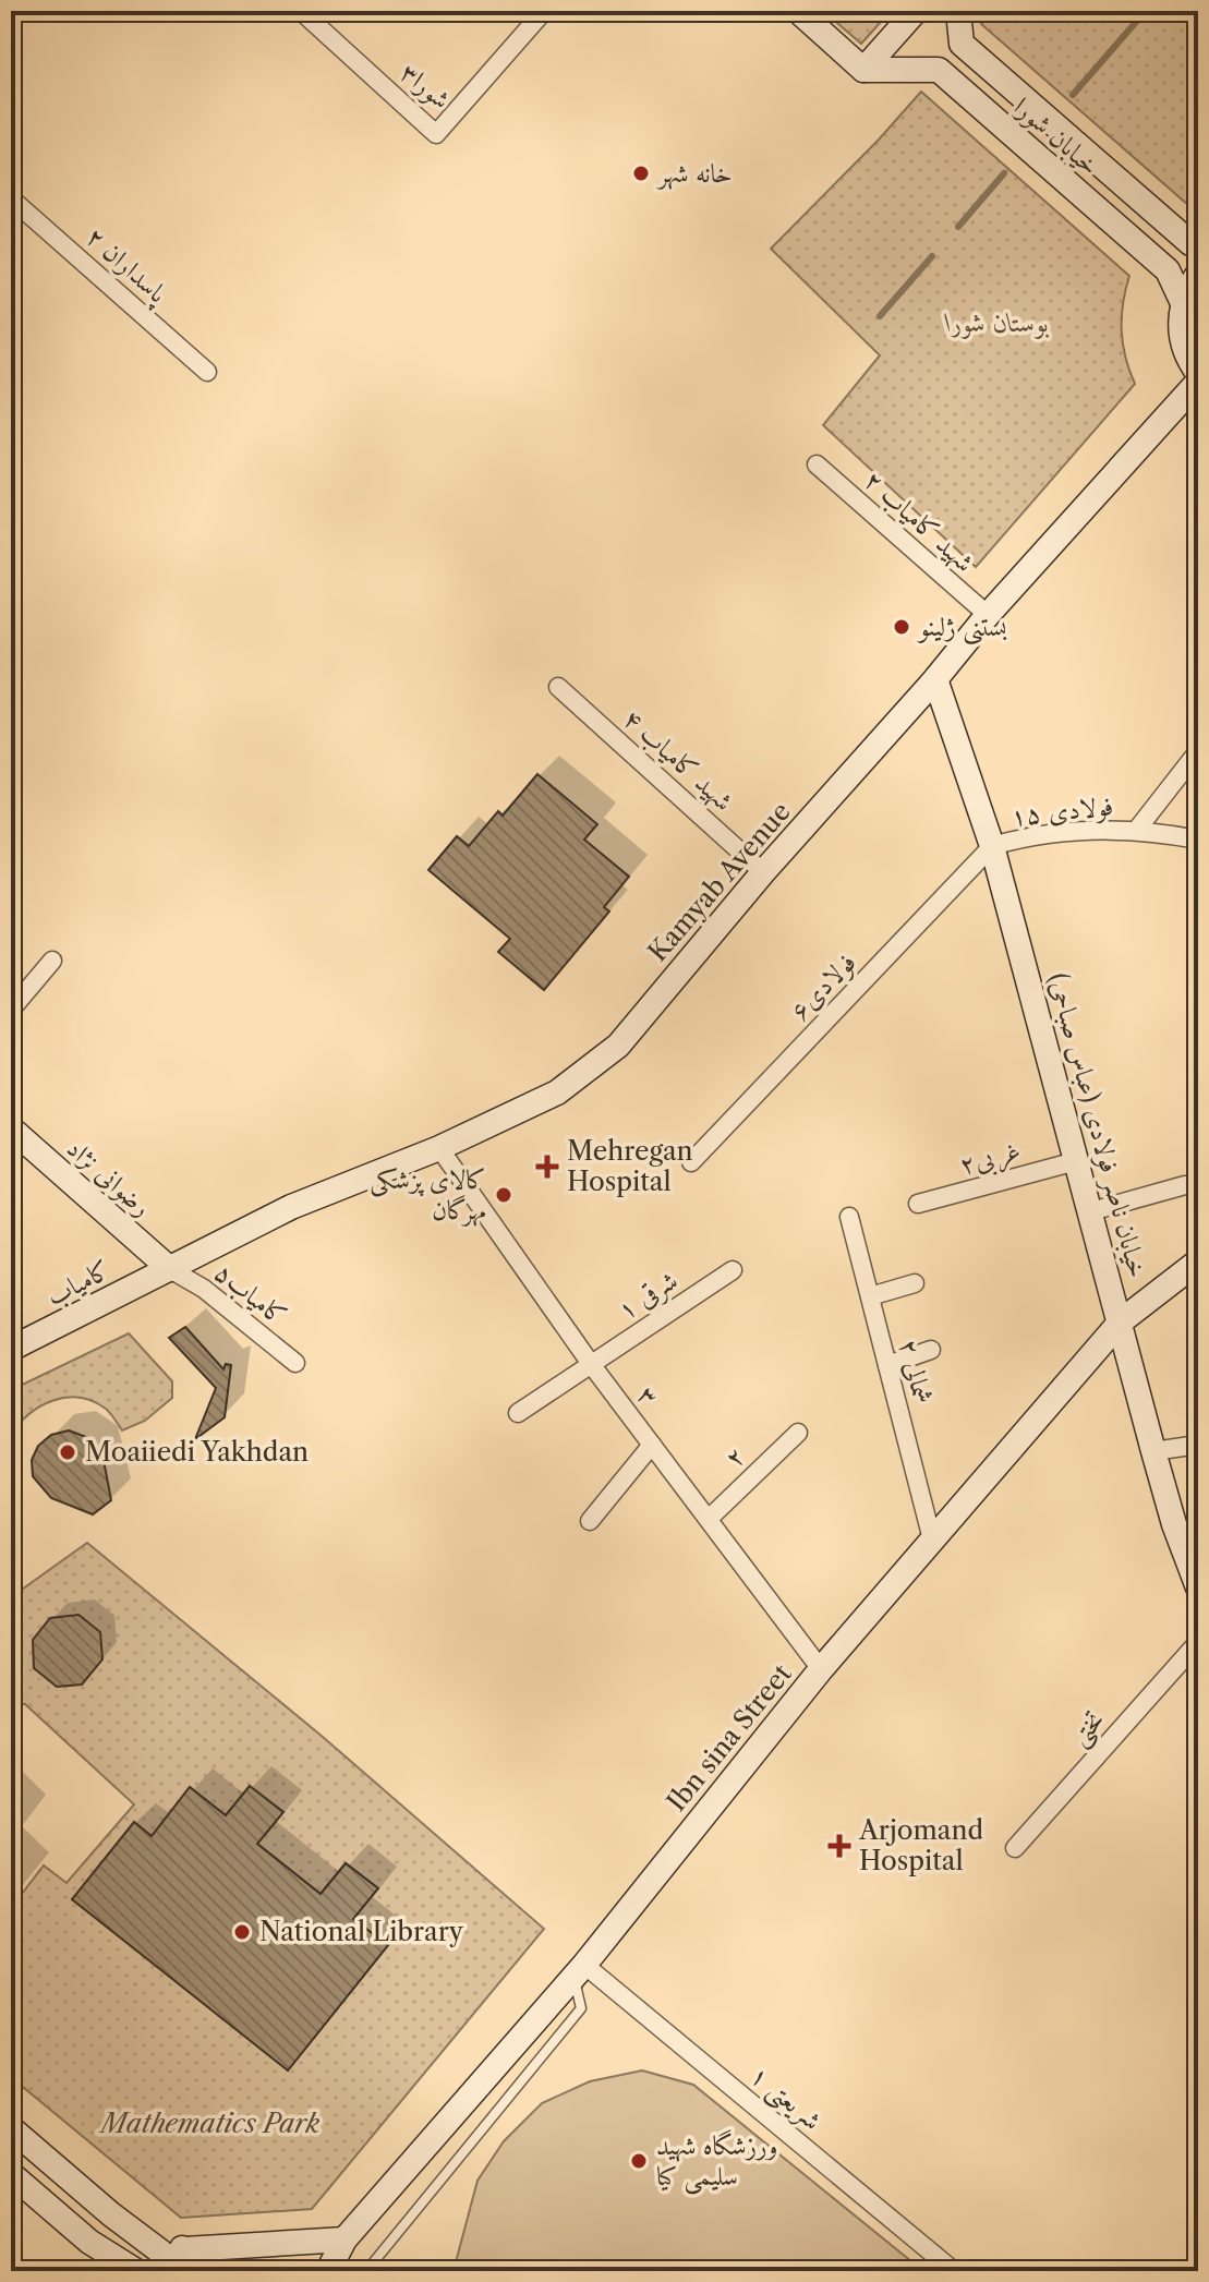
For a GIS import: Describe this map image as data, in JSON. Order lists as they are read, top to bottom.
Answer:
{
  "streets": {
    "main road": [
      "خیابان شورا",
      "Kamyab Avenue",
      "خیابان ناصر فولادی (عباس صباحی)",
      "رضوانی نژاد",
      "کامیاب",
      "Ibn sina Street"
    ],
    "street": [
      "شورا۳",
      "پاسداران ۲",
      "شهید کامیاب ۲",
      "شهید کامیاب ۴",
      "فولادی ۱۵",
      "فولادی۶",
      "غربی۲",
      "کامیاب۵",
      "۱ شرقی",
      "۲ شمالی",
      "۳",
      "۲",
      "تختی",
      "شریعتی ۱"
    ]
  },
  "crossings": [
    ["شهید کامیاب ۲", "Kamyab Avenue"],
    ["شهید کامیاب ۴", "Kamyab Avenue"],
    ["فولادی ۱۵", "فولادی۶"],
    ["فولادی ۱۵", "خیابان ناصر فولادی (عباس صباحی)"],
    ["Kamyab Avenue", "خیابان ناصر فولادی (عباس صباحی)"],
    ["Kamyab Avenue", "رضوانی نژاد"],
    ["Kamyab Avenue", "کامیاب"],
    ["Kamyab Avenue", "کامیاب۵"],
    ["Kamyab Avenue", "۳"],
    ["فولادی۶", "خیابان ناصر فولادی (عباس صباحی)"],
    ["خیابان ناصر فولادی (عباس صباحی)", "غربی۲"],
    ["خیابان ناصر فولادی (عباس صباحی)", "Ibn sina Street"],
    ["رضوانی نژاد", "کامیاب"],
    ["رضوانی نژاد", "کامیاب۵"],
    ["کامیاب", "کامیاب۵"],
    ["۱ شرقی", "۳"],
    ["۲ شمالی", "Ibn sina Street"],
    ["۳", "۲"],
    ["۳", "Ibn sina Street"],
    ["Ibn sina Street", "شریعتی ۱"]
  ],
  "parks": ["بوستان شورا", "Mathematics Park"],
  "places": {
    "other": [
      "خانه شهر",
      "بستنی ژلینو",
      "کالای پزشکی مهرگان",
      "Moaiiedi Yakhdan",
      "National Library",
      "ورزشگاه شهید سلیمی کیا"
    ],
    "health": ["Mehregan Hospital", "Arjomand Hospital"]
  }
}
